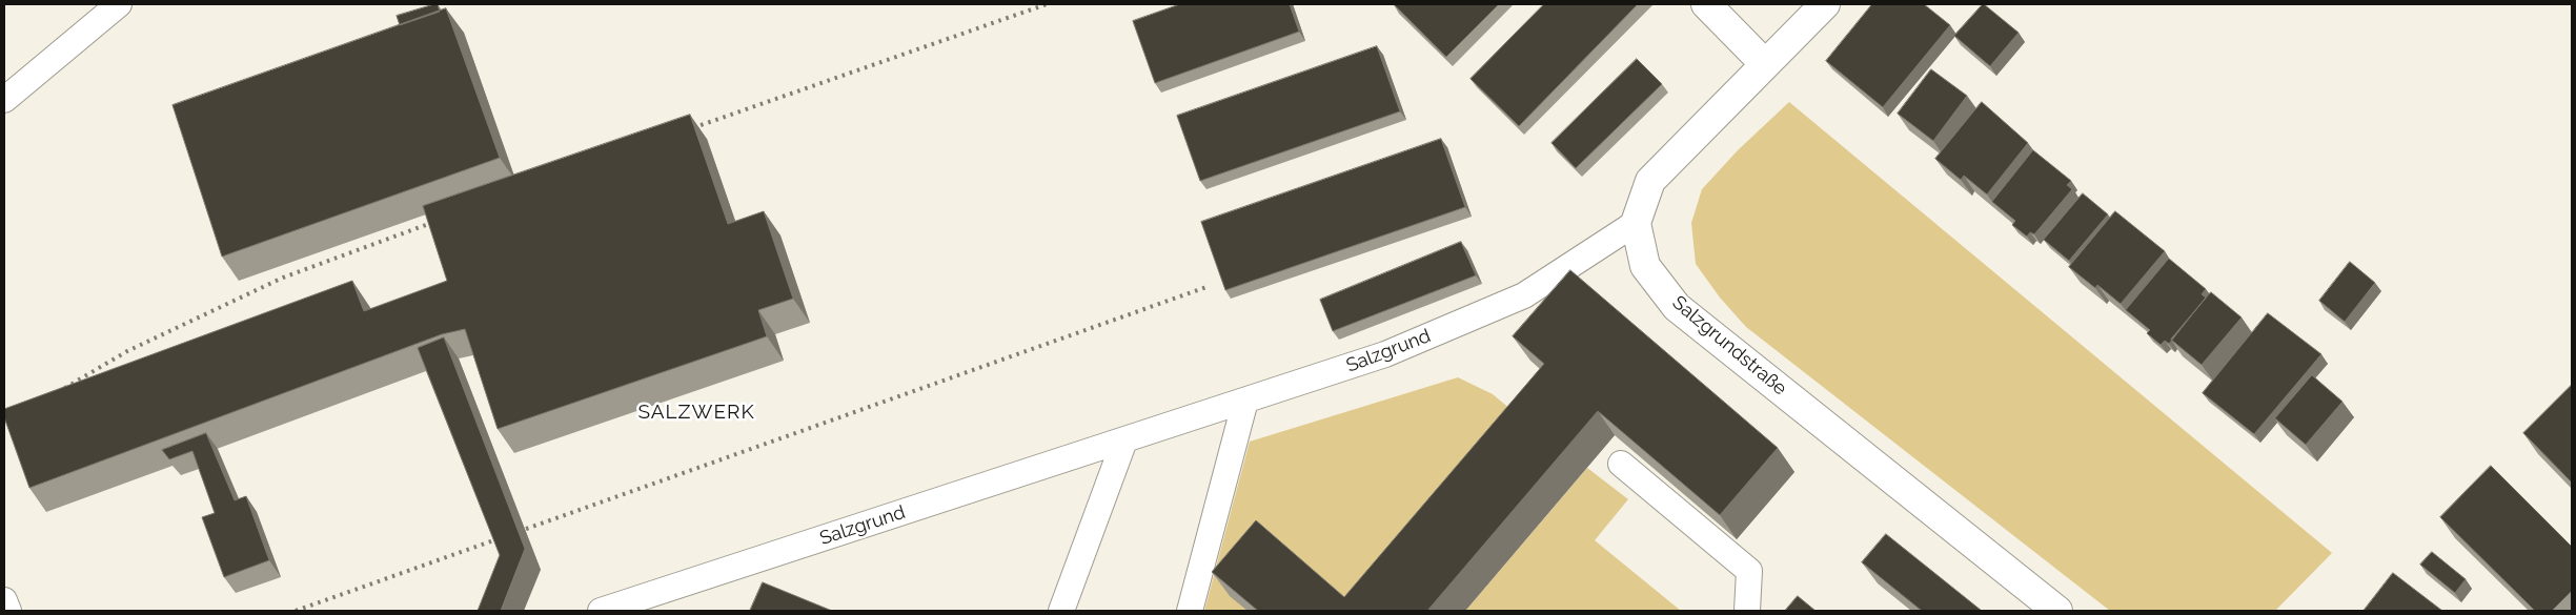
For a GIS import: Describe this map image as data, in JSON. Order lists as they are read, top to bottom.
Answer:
{
  "streets": {
    "street": ["Salzgrundstraße"],
    "lane": ["Salzgrund"]
  },
  "crossings": [
    ["Salzgrundstraße", "Salzgrund"]
  ],
  "districts": ["SALZWERK"]
}
